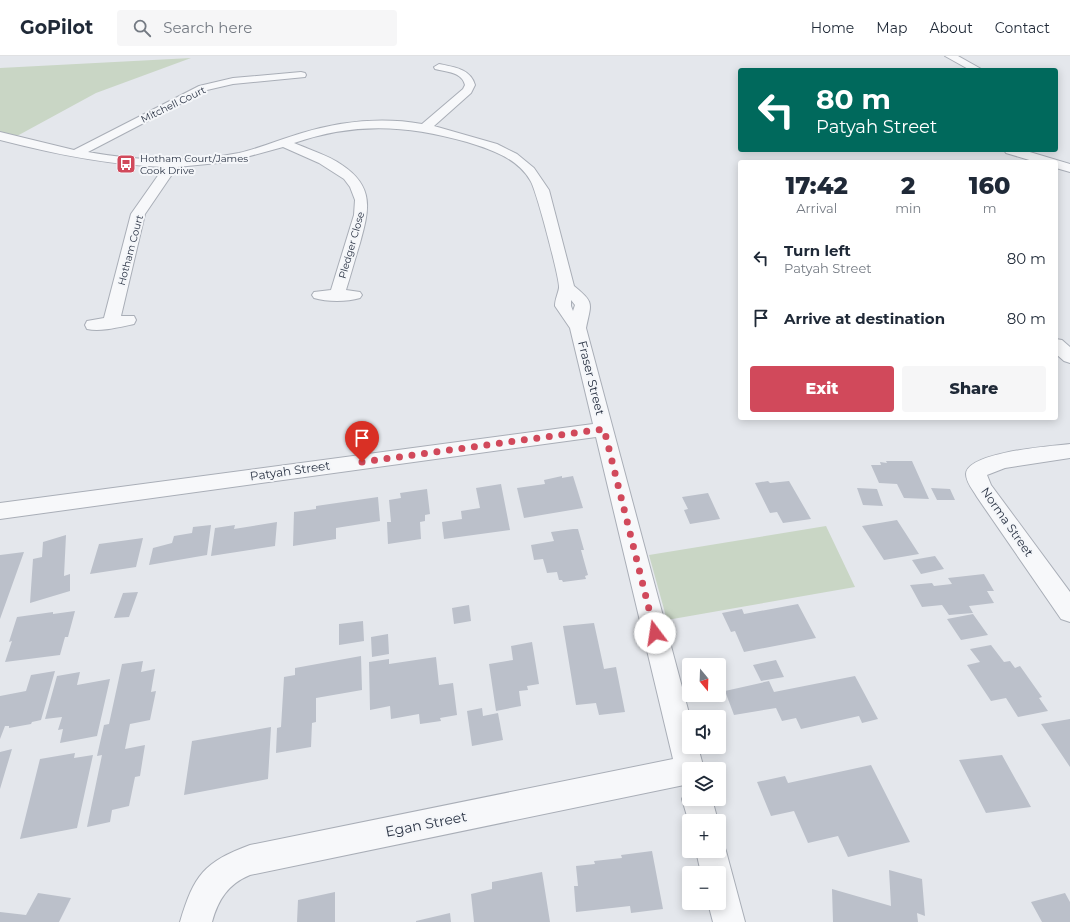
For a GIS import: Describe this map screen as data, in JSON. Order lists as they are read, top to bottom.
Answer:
{
  "streets": {
    "street": [
      "Mitchell Court",
      "Pledger Close",
      "Hotham Court",
      "Fraser Street",
      "Patyah Street",
      "Norma Street",
      "Egan Street"
    ]
  },
  "crossings": [
    ["Fraser Street", "Patyah Street"]
  ],
  "places": {
    "bus stop": ["Hotham Court/James Cook Drive"]
  },
  "north": "bottom",
  "page": {
    "header": "GoPilot",
    "search": "Search here",
    "nav": [
      "Home",
      "Map",
      "About",
      "Contact"
    ],
    "turn": ["80 m", "Patyah Street"],
    "eta": [
      "17:42",
      "Arrival",
      "2",
      "min",
      "160",
      "m"
    ],
    "list": [
      {
        "name": "Turn left",
        "note": "Patyah Street",
        "value": "80 m"
      },
      {
        "name": "Arrive at destination",
        "value": "80 m"
      }
    ],
    "buttons": ["Exit", "Share"],
    "map_buttons": ["+", "−"]
  }
}
